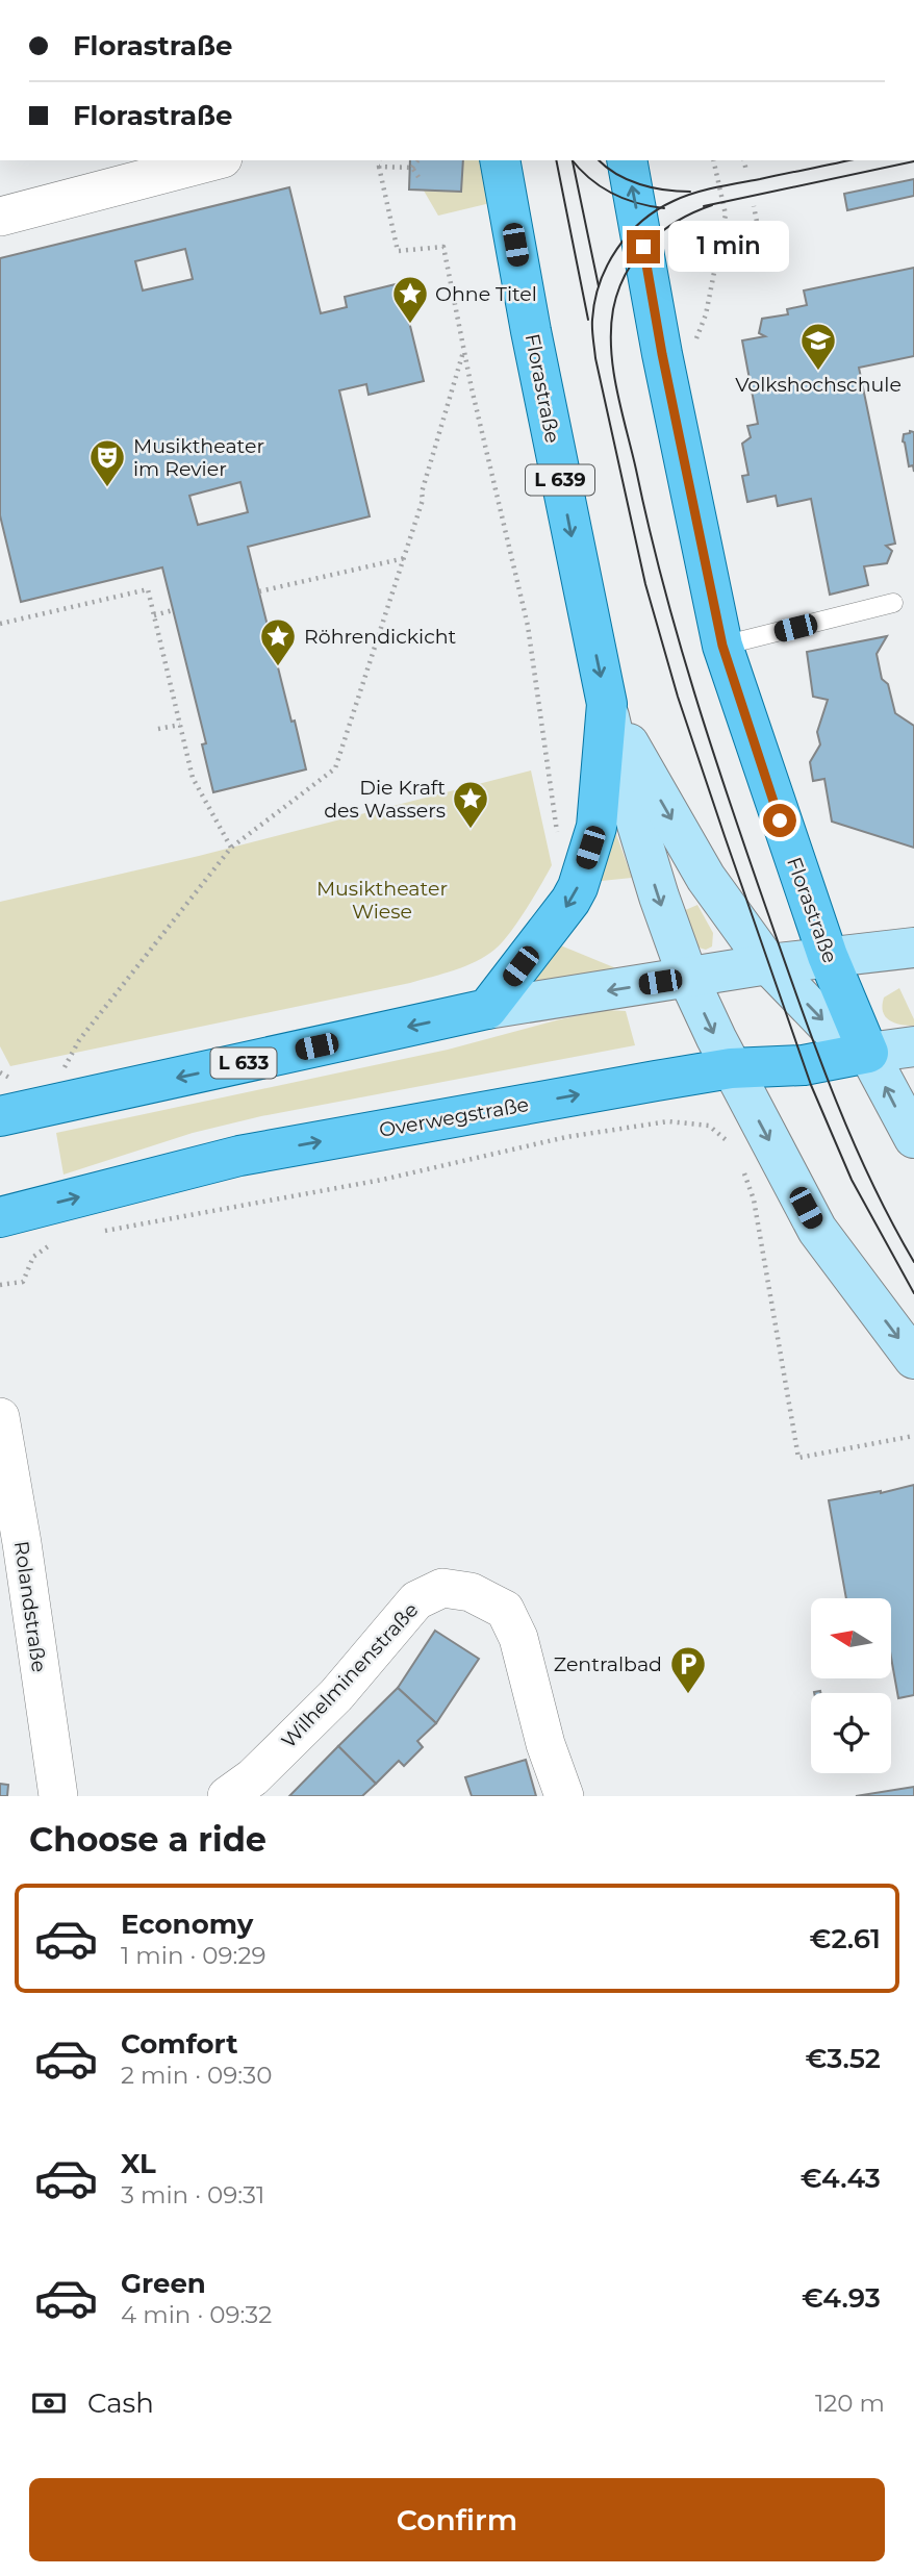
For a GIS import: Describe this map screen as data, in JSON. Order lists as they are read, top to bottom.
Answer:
{
  "streets": {
    "main road": [
      "Florastraße",
      "L 639",
      "L 633",
      "Overwegstraße"
    ],
    "street": ["Rolandstraße", "Wilhelminenstraße"]
  },
  "crossings": [
    ["Florastraße", "L 633"],
    ["Florastraße", "Overwegstraße"]
  ],
  "parks": ["Musiktheater Wiese"],
  "places": {
    "place": ["Ohne Titel", "Röhrendickicht", "Die Kraft des Wassers"],
    "school or university": ["Volkshochschule"],
    "theatre": ["Musiktheater im Revier"],
    "parking": ["Zentralbad"]
  },
  "north": "left",
  "page": {
    "banner": ["Florastraße", "Florastraße"],
    "bubble": "1 min",
    "heading": "Choose a ride",
    "list": [
      {
        "name": "Economy",
        "note": "1 min · 09:29",
        "value": "€2.61"
      },
      {
        "name": "Comfort",
        "note": "2 min · 09:30",
        "value": "€3.52"
      },
      {
        "name": "XL",
        "note": "3 min · 09:31",
        "value": "€4.43"
      },
      {
        "name": "Green",
        "note": "4 min · 09:32",
        "value": "€4.93"
      }
    ],
    "pay": ["Cash", "120 m"],
    "buttons": "Confirm"
  }
}
